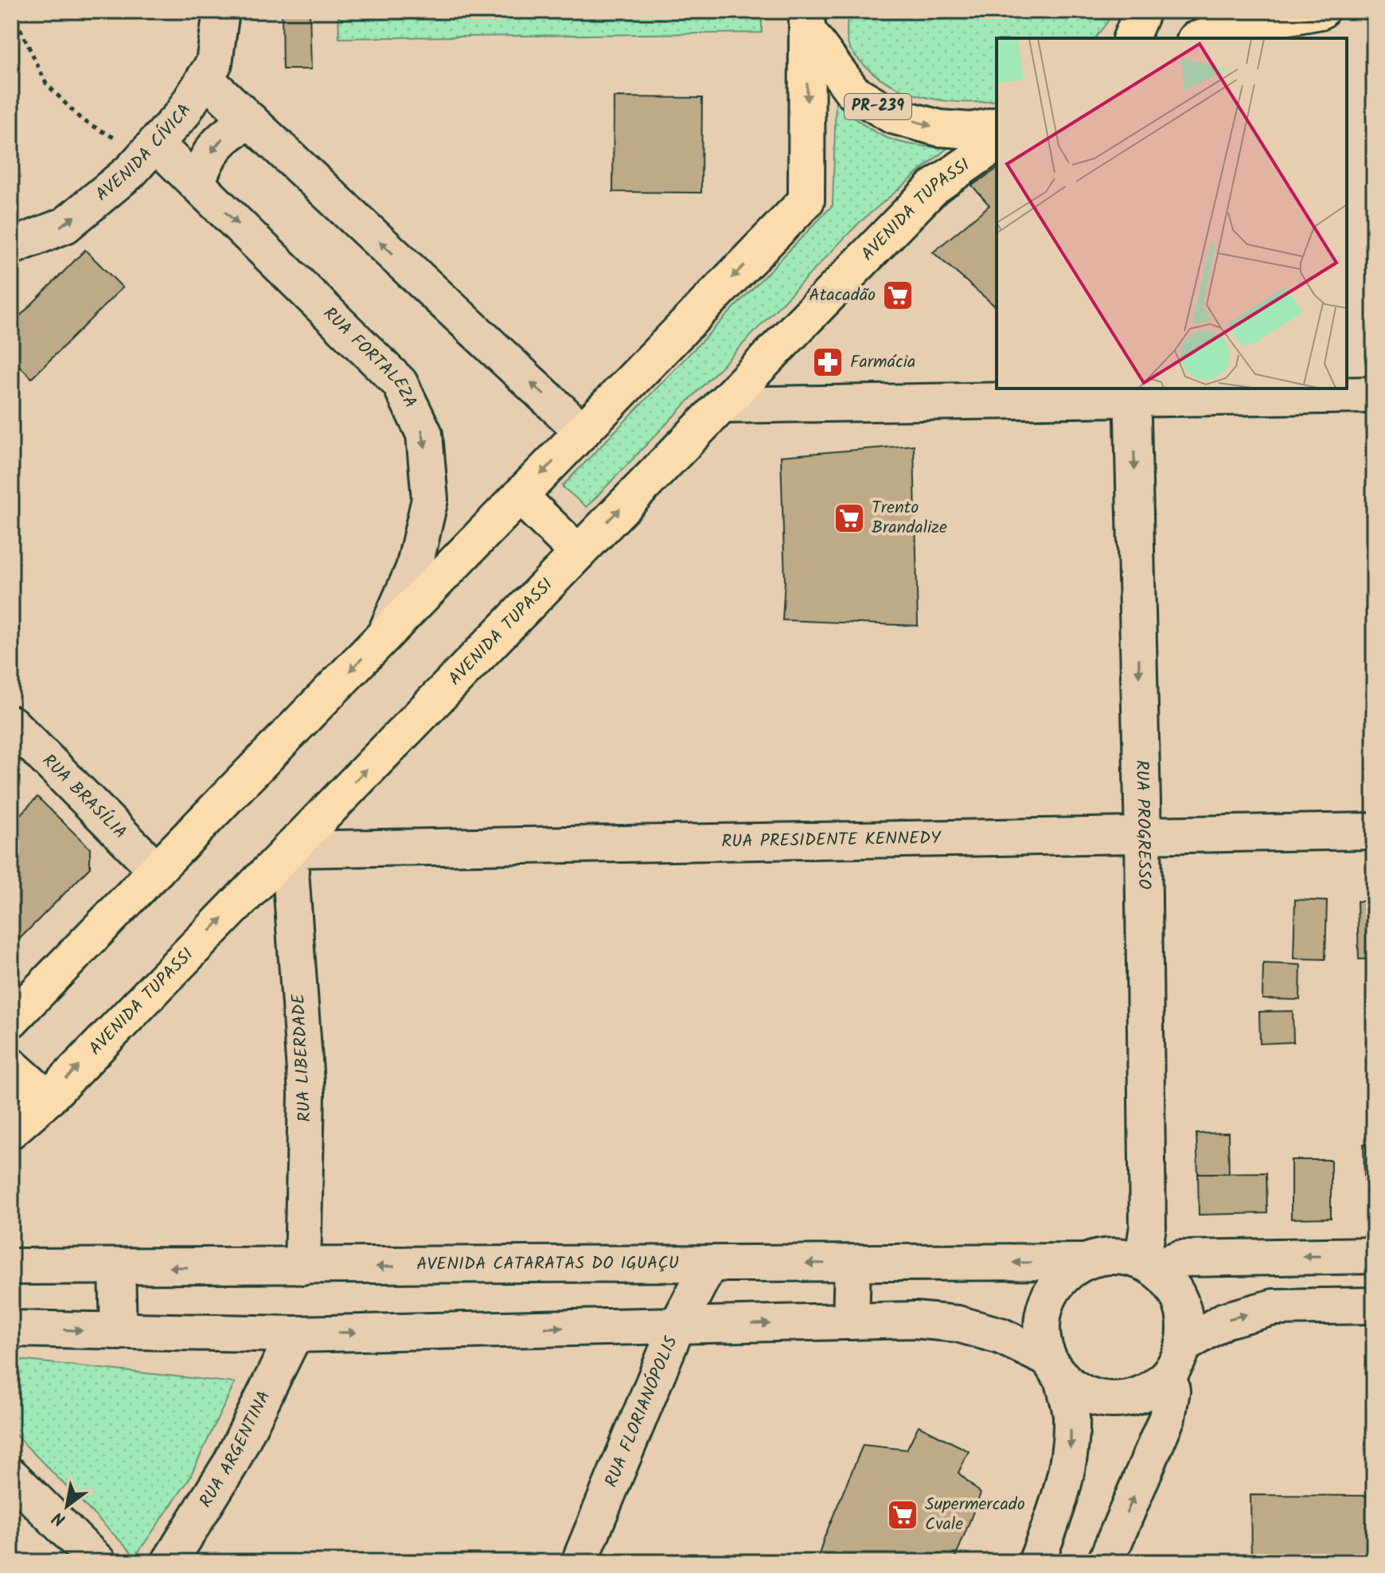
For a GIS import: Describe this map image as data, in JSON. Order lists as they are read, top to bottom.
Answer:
{
  "streets": {
    "main road": ["PR-239", "AVENIDA TUPASSI"],
    "street": [
      "AVENIDA CÍVICA",
      "RUA FORTALEZA",
      "RUA BRASÍLIA",
      "RUA PROGRESSO",
      "RUA PRESIDENTE KENNEDY",
      "RUA LIBERDADE",
      "AVENIDA CATARATAS DO IGUAÇU",
      "RUA FLORIANÓPOLIS",
      "RUA ARGENTINA"
    ]
  },
  "crossings": [
    ["AVENIDA CÍVICA", "RUA FORTALEZA"],
    ["AVENIDA TUPASSI", "RUA PRESIDENTE KENNEDY"],
    ["AVENIDA TUPASSI", "RUA LIBERDADE"],
    ["RUA PROGRESSO", "RUA PRESIDENTE KENNEDY"],
    ["RUA PROGRESSO", "AVENIDA CATARATAS DO IGUAÇU"],
    ["RUA PRESIDENTE KENNEDY", "RUA LIBERDADE"],
    ["RUA LIBERDADE", "AVENIDA CATARATAS DO IGUAÇU"],
    ["AVENIDA CATARATAS DO IGUAÇU", "RUA FLORIANÓPOLIS"]
  ],
  "one_way": ["AVENIDA CÍVICA", "RUA PROGRESSO"],
  "places": {
    "supermarket": ["Atacadão", "Trento Brandalize", "Supermercado Cvale"],
    "pharmacy": ["Farmácia"]
  },
  "north": "bottom left"
}
